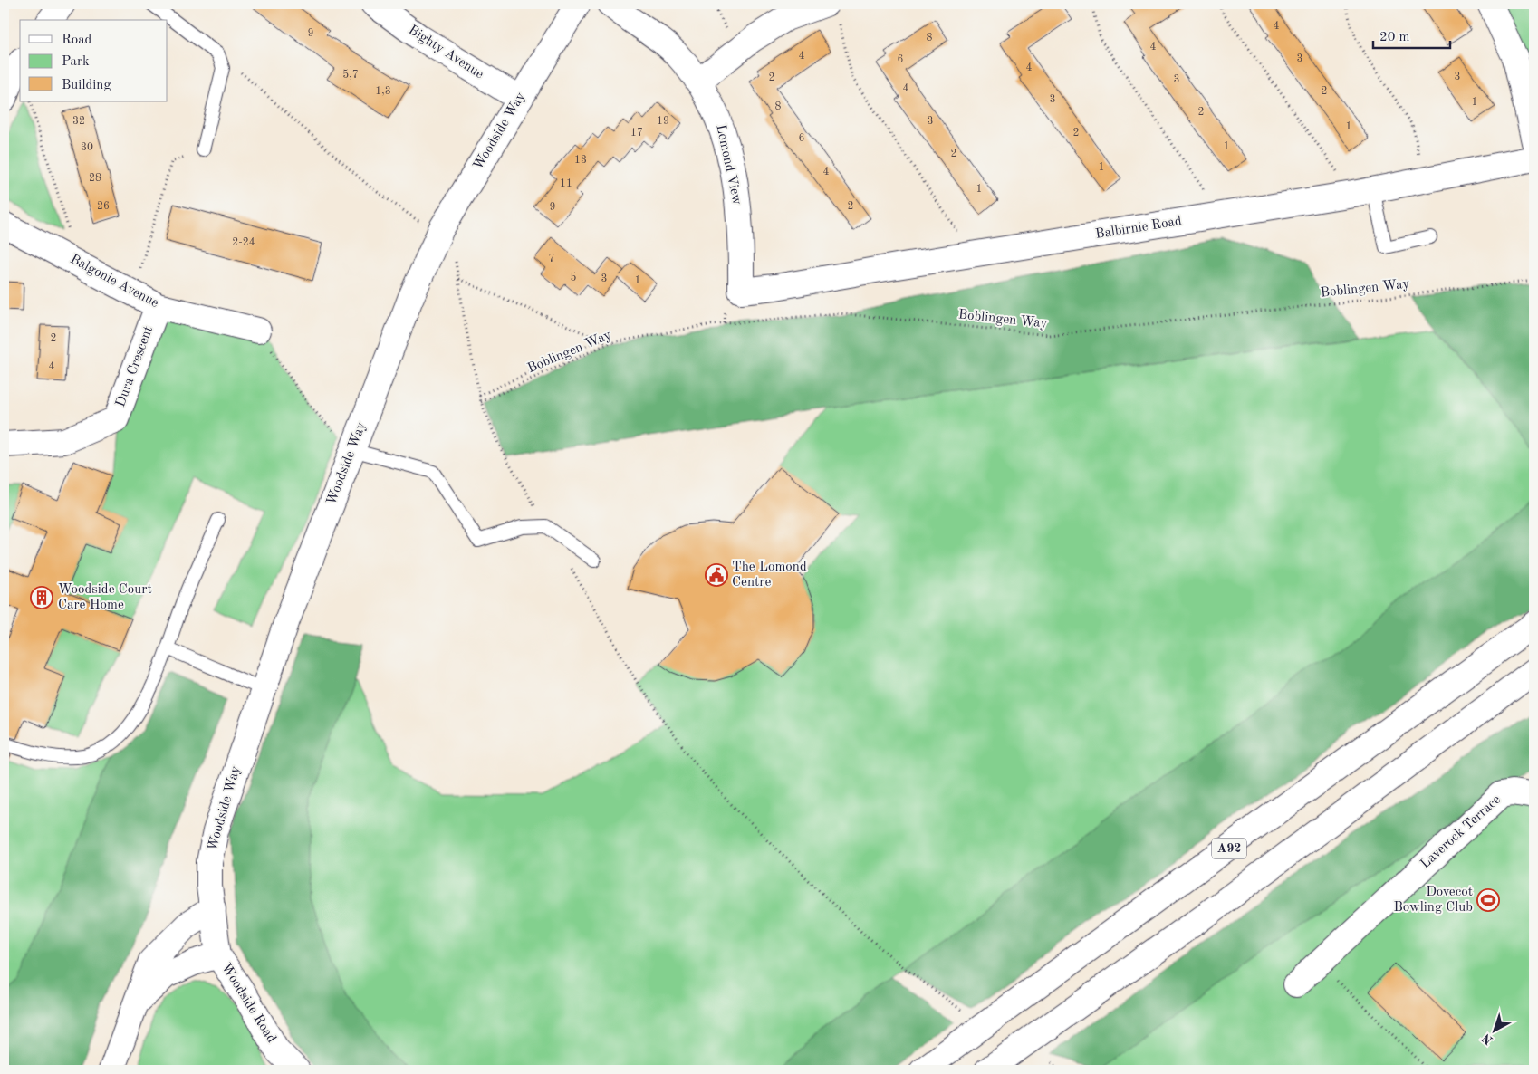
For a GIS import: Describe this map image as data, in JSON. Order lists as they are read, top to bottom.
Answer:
{
  "streets": {
    "main road": [
      "Bighty Avenue",
      "Woodside Way",
      "Lomond View",
      "Balbirnie Road",
      "Balgonie Avenue",
      "Dura Crescent",
      "Laverock Terrace",
      "A92",
      "Woodside Road"
    ],
    "path": ["Boblingen Way"]
  },
  "crossings": [
    ["Bighty Avenue", "Woodside Way"],
    ["Woodside Way", "Woodside Road"],
    ["Lomond View", "Balbirnie Road"],
    ["Balgonie Avenue", "Dura Crescent"]
  ],
  "places": {
    "public building": ["The Lomond Centre"],
    "building": ["Woodside Court Care Home"],
    "sports": ["Dovecot Bowling Club"]
  },
  "house_numbers": [
    "4",
    "9",
    "8",
    "4",
    "4",
    "3",
    "6",
    "4",
    "5,7",
    "3",
    "2",
    "3",
    "4",
    "1,3",
    "2",
    "3",
    "1",
    "8",
    "2",
    "32",
    "19",
    "3",
    "1",
    "17",
    "2",
    "6",
    "1",
    "30",
    "2",
    "13",
    "1",
    "4",
    "28",
    "11",
    "1",
    "26",
    "2",
    "9",
    "2-24",
    "7",
    "5",
    "3",
    "1",
    "2",
    "4"
  ],
  "legend": ["Road", "Park", "Building"],
  "scale_bar": "20 m",
  "north": "bottom left"
}
